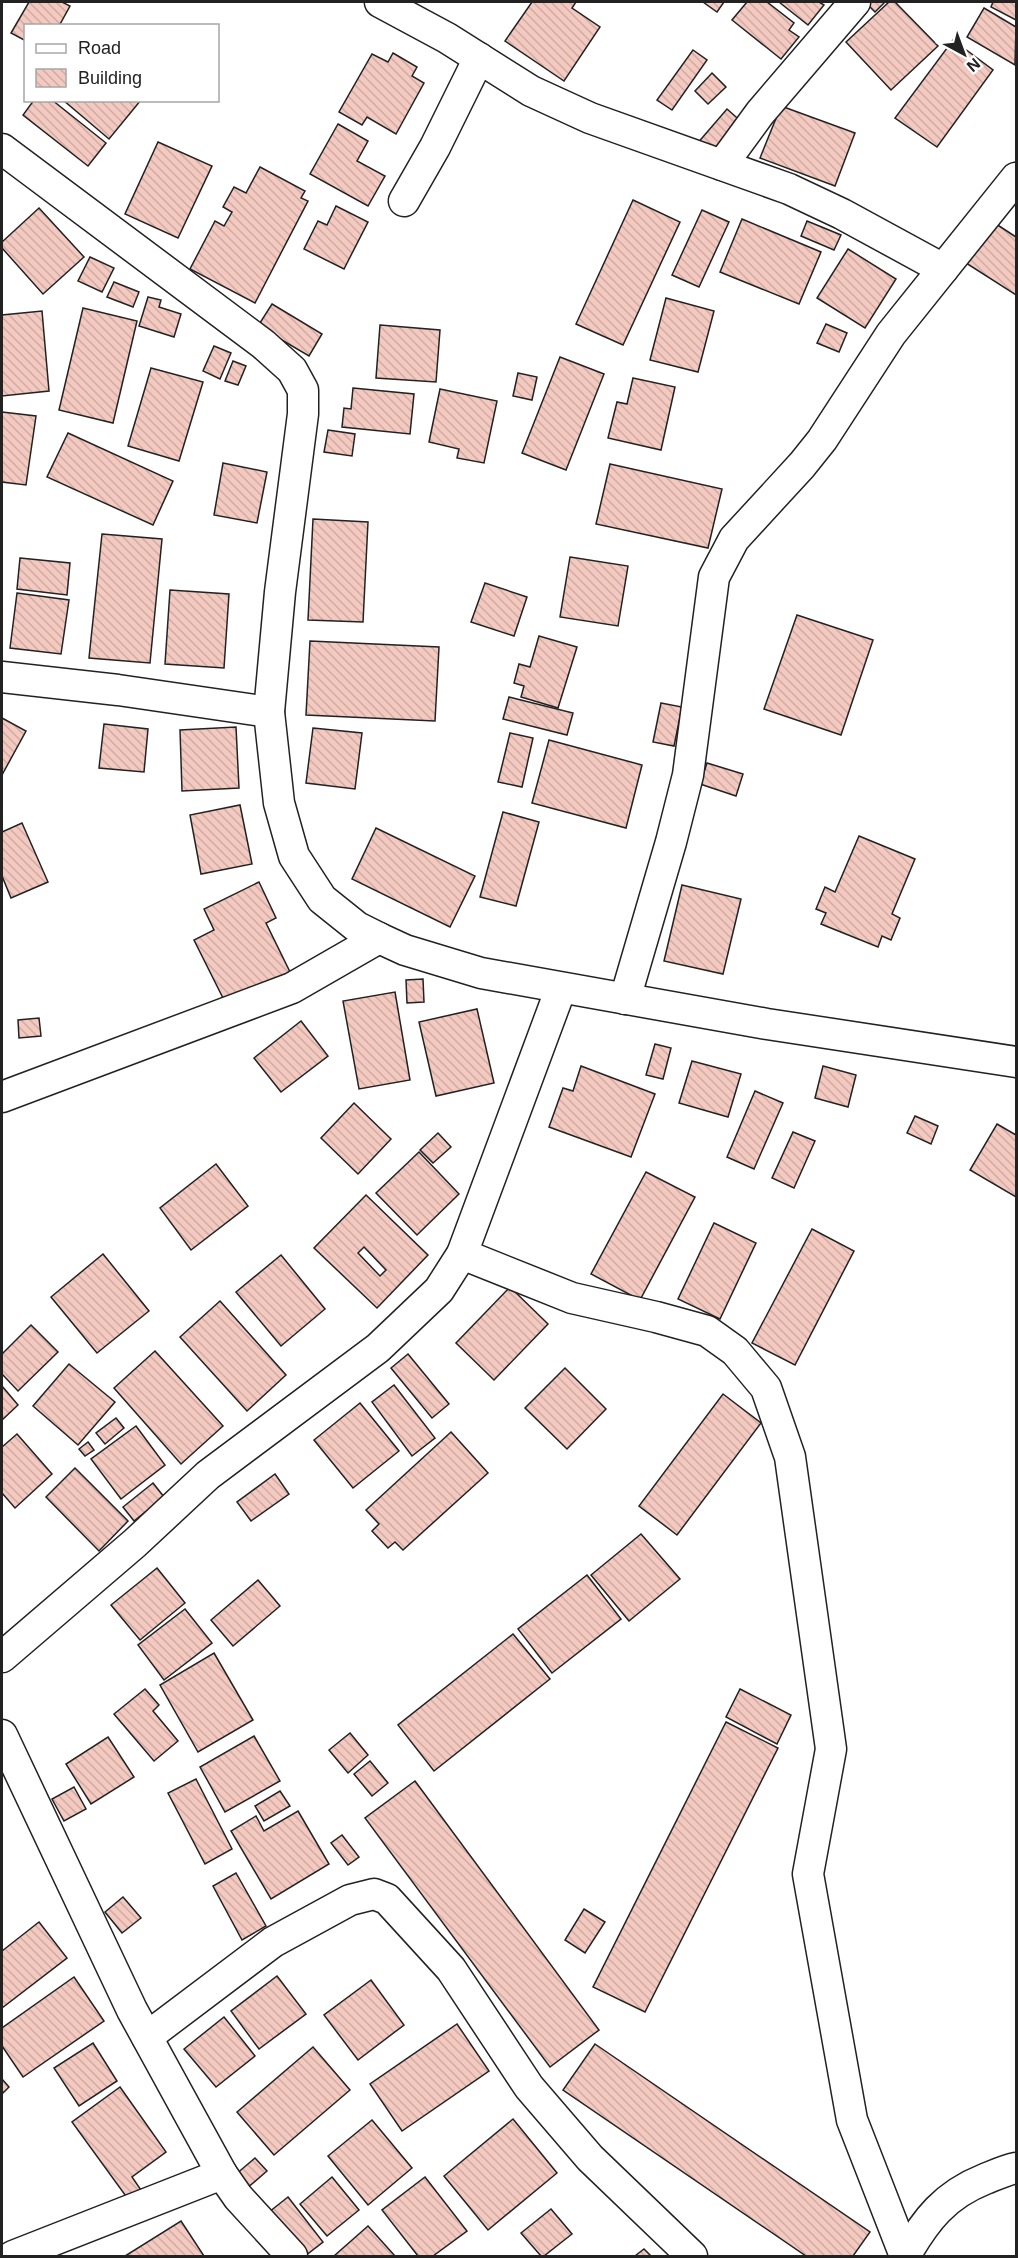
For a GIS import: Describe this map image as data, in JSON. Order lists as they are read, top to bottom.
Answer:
{
  "legend": ["Road", "Building"],
  "north": "bottom right"
}
